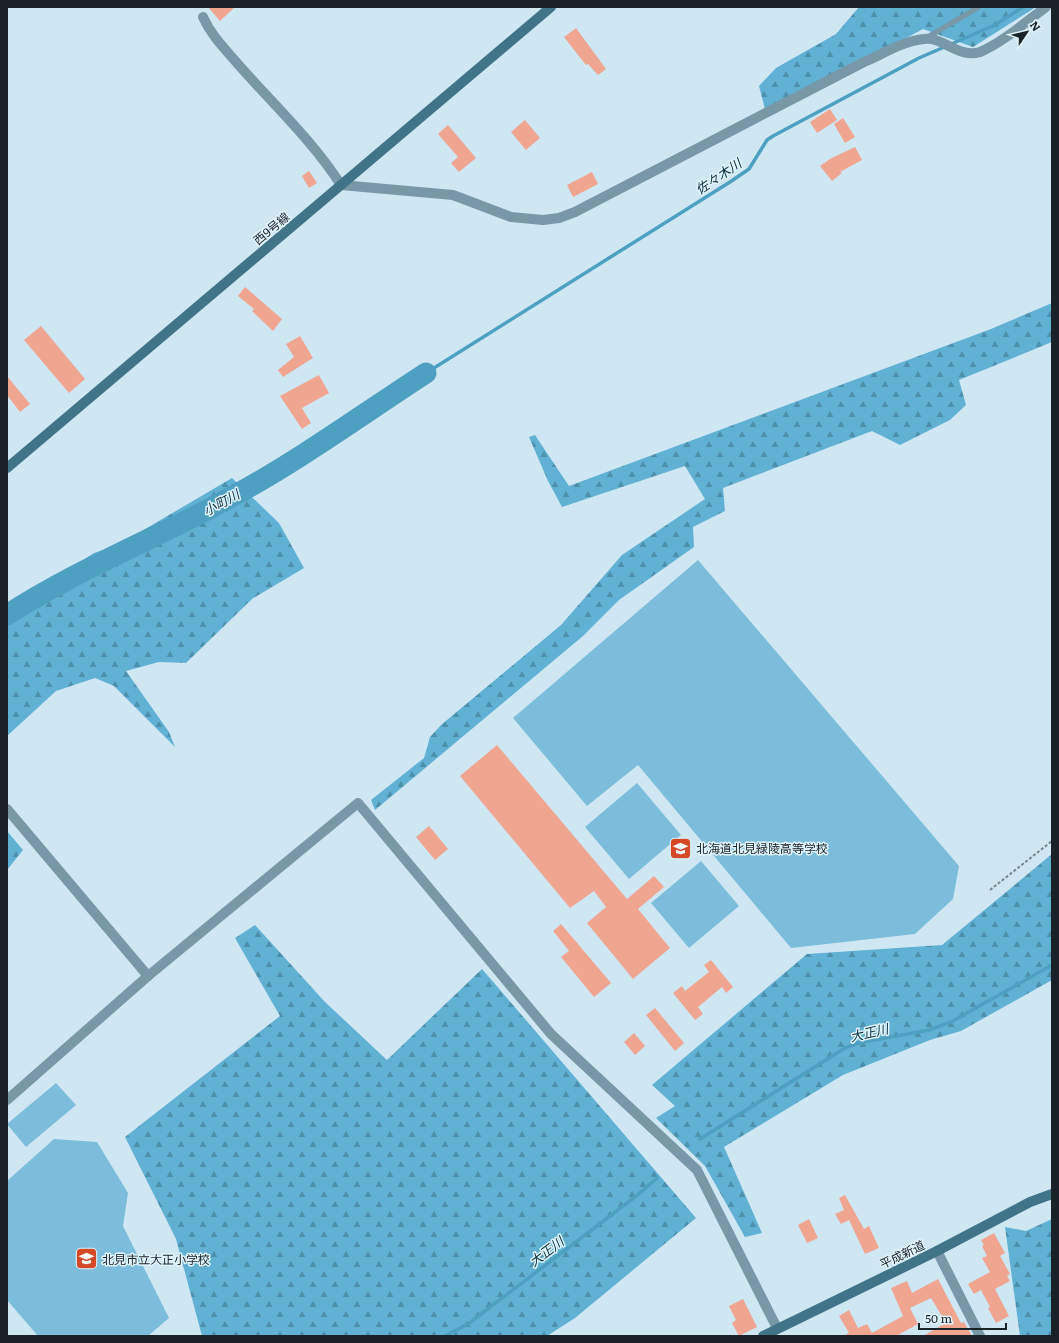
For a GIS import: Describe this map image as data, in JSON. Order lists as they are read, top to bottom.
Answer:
{
  "streets": {
    "street": ["西9号線", "平成新道"]
  },
  "water": ["佐々木川", "小町川", "大正川"],
  "places": {
    "school or university": ["北海道北見緑陵高等学校", "北見市立大正小学校"]
  },
  "scale_bar": "50 m",
  "north": "top right"
}
